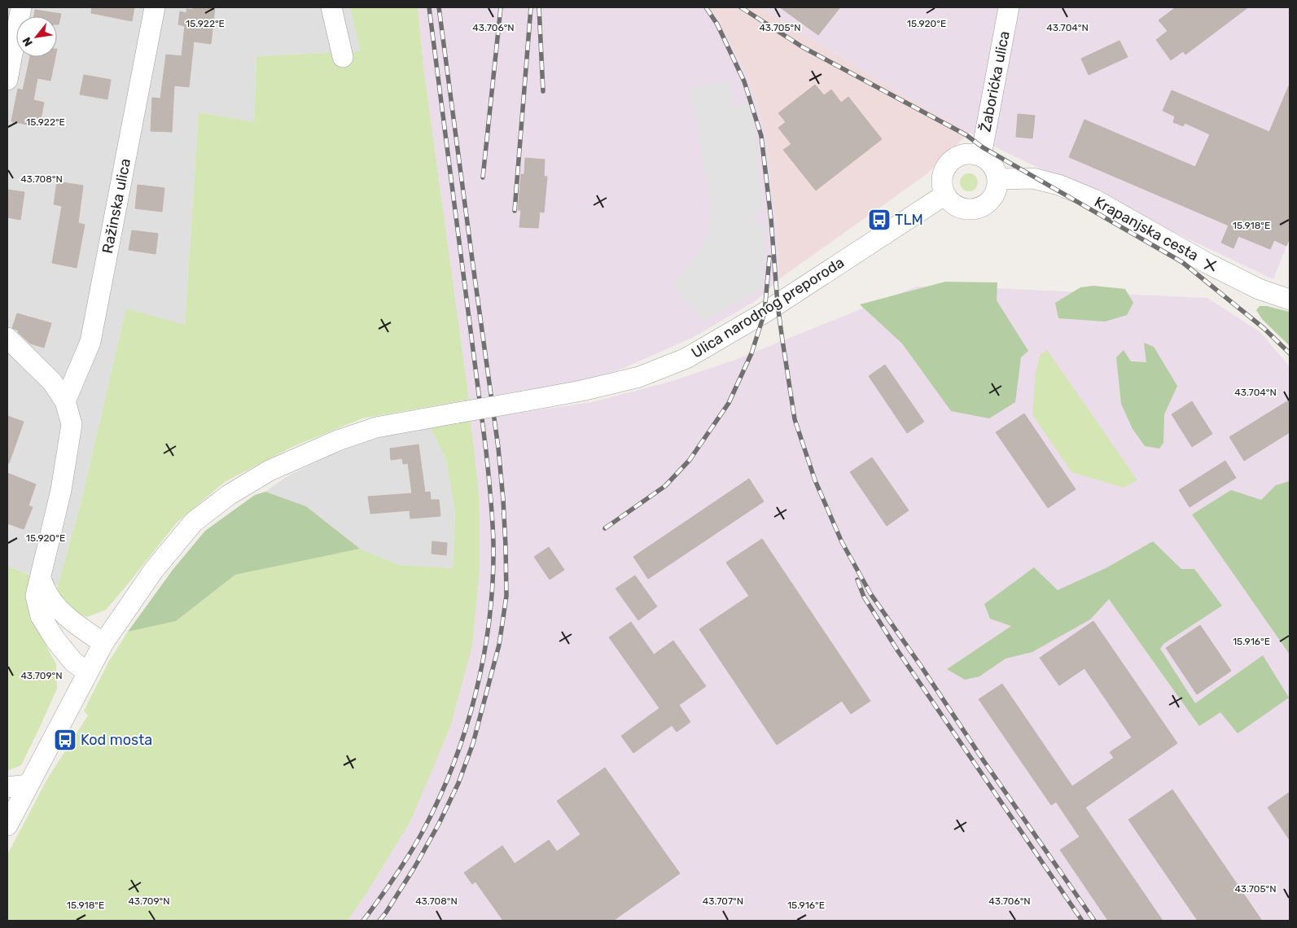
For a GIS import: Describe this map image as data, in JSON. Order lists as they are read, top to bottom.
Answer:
{
  "streets": {
    "street": [
      "Žaborićka ulica",
      "Ražinska ulica",
      "Krapanjska cesta",
      "Ulica narodnog preporoda"
    ]
  },
  "crossings": [
    ["Žaborićka ulica", "Krapanjska cesta"],
    ["Žaborićka ulica", "Ulica narodnog preporoda"],
    ["Krapanjska cesta", "Ulica narodnog preporoda"]
  ],
  "places": {
    "bus stop": ["TLM", "Kod mosta"]
  },
  "north": "bottom left",
  "coordinates": [
    "15.922°E",
    "15.920°E",
    "43.706°N",
    "43.705°N",
    "43.704°N",
    "43.708°N",
    "15.918°E",
    "15.916°E",
    "43.709°N",
    "43.707°N"
  ]
}
